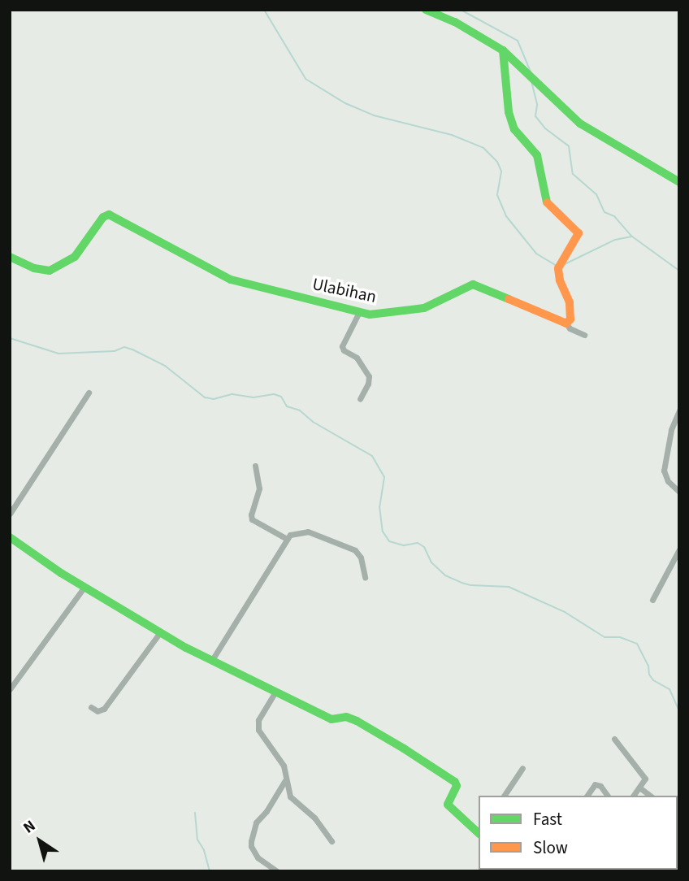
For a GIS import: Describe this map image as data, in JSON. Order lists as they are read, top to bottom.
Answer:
{
  "streets": {
    "street": ["Ulabihan"]
  },
  "legend": ["Fast", "Slow"],
  "north": "top left"
}
